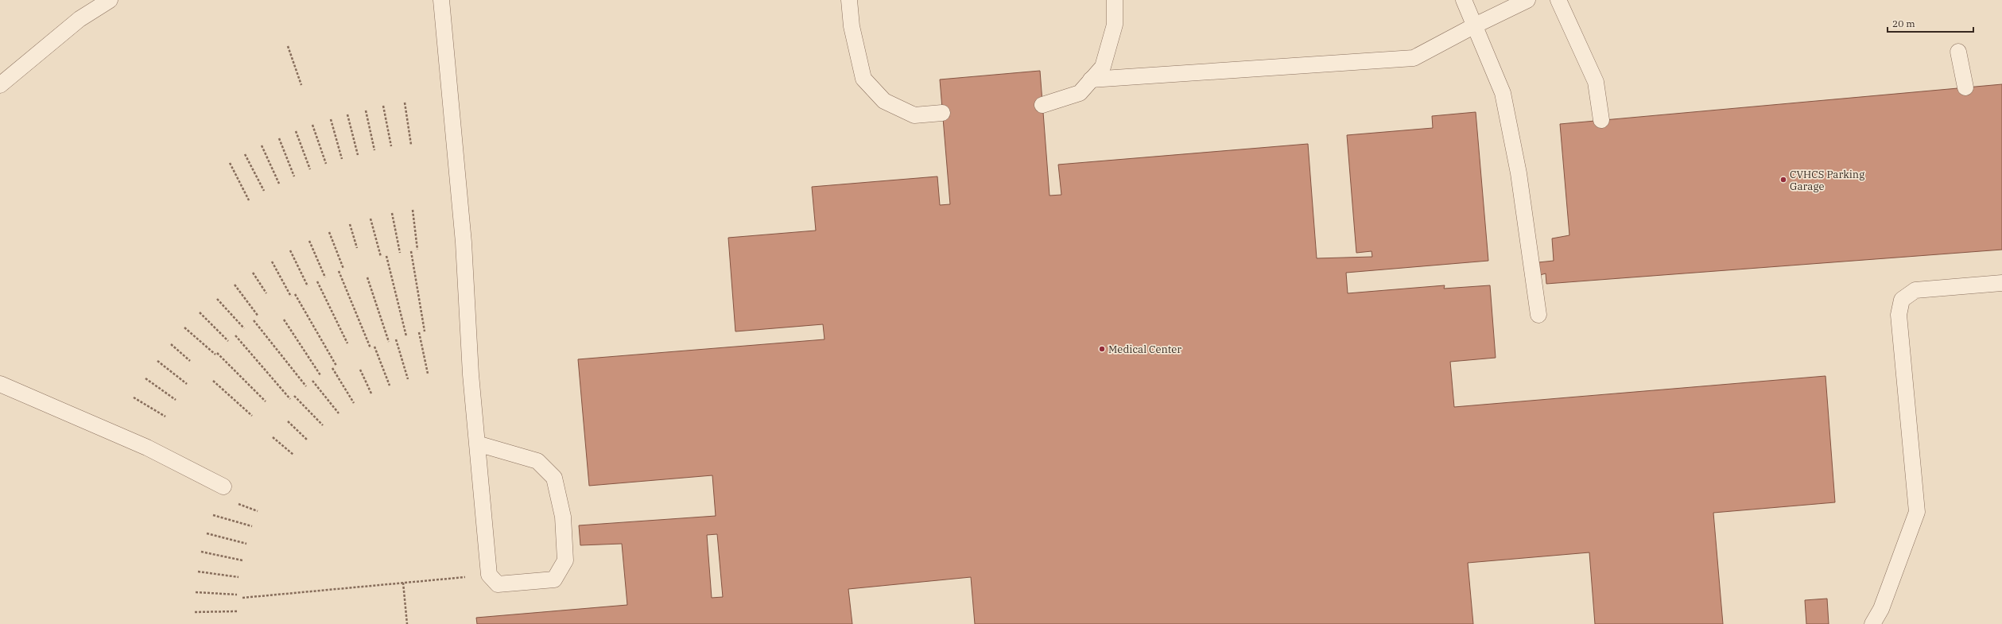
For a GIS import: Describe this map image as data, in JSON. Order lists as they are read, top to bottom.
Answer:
{
  "places": ["CVHCS Parking Garage", "Medical Center"],
  "scale_bar": "20 m"
}
